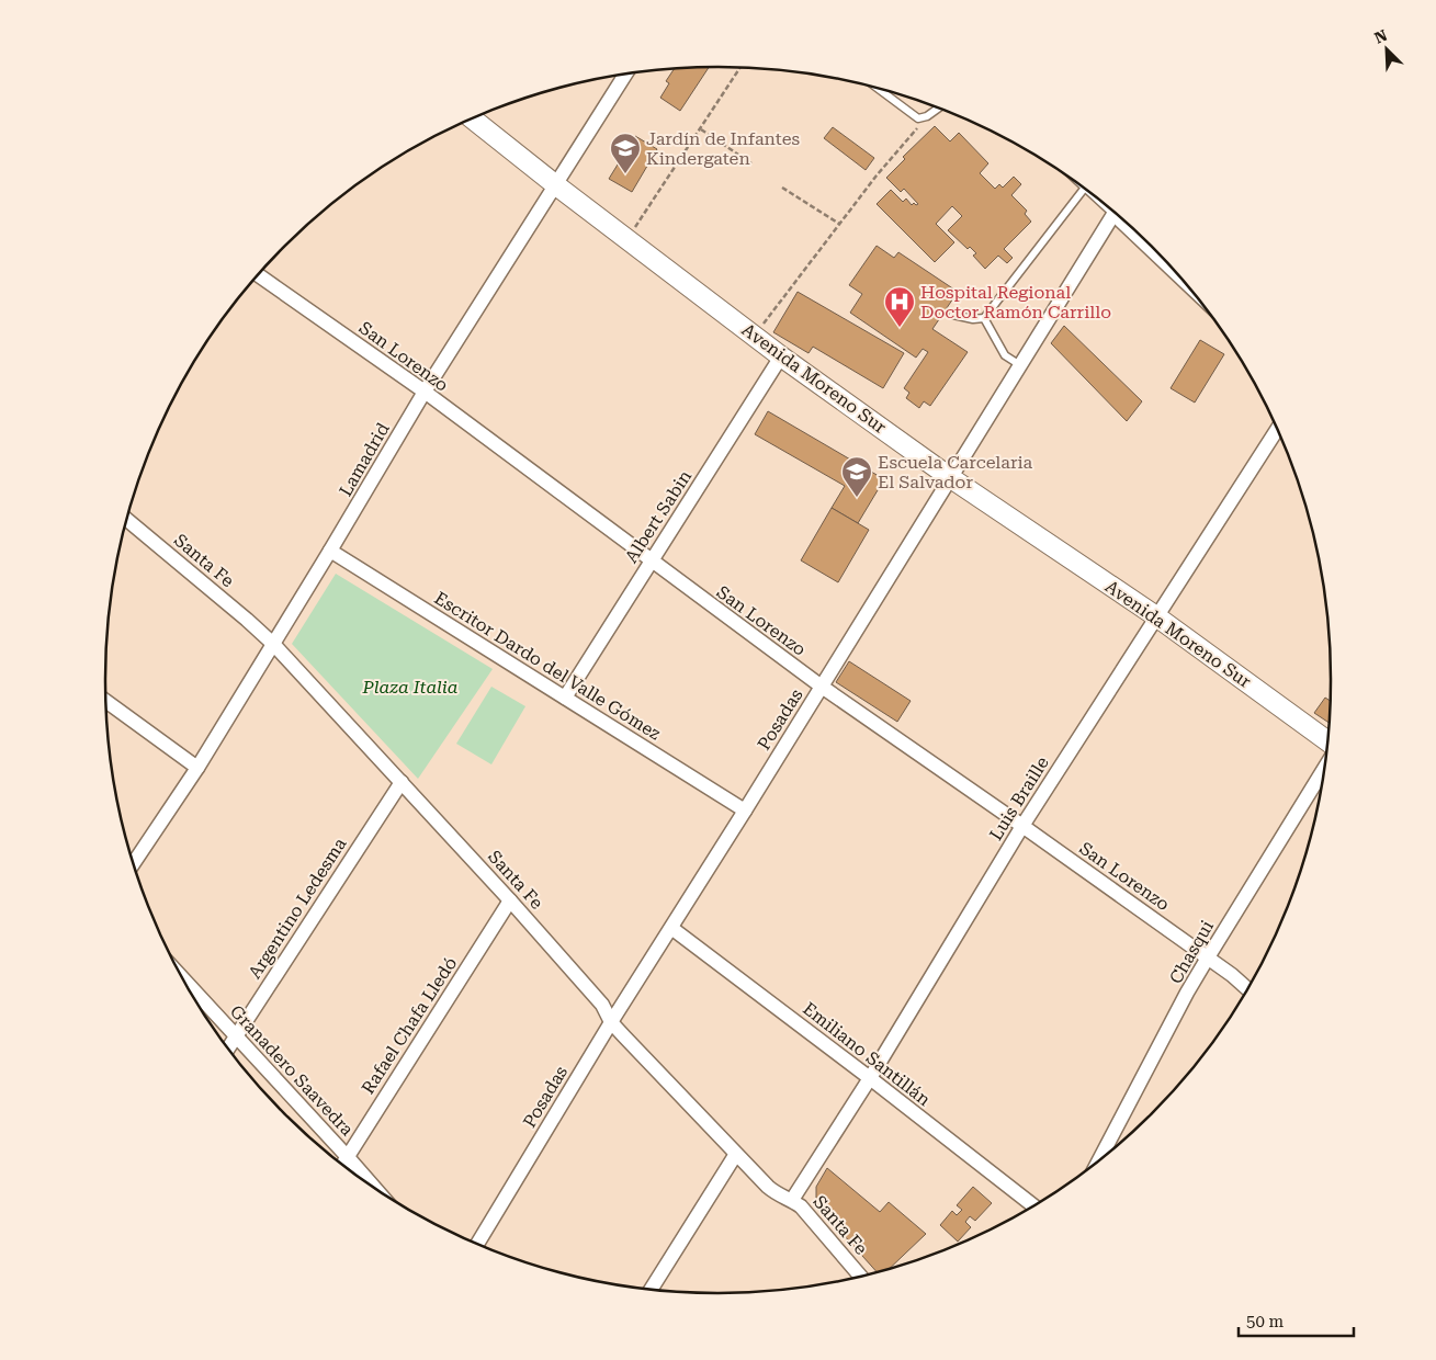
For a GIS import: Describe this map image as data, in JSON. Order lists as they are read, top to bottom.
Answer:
{
  "streets": {
    "street": [
      "San Lorenzo",
      "Avenida Moreno Sur",
      "Lamadrid",
      "Albert Sabin",
      "Santa Fe",
      "Escritor Dardo del Valle Gómez",
      "Posadas",
      "Luis Braille",
      "Argentino Ledesma",
      "Chasqui",
      "Rafael Chafa Lledó",
      "Emiliano Santillán",
      "Granadero Saavedra"
    ]
  },
  "crossings": [
    ["San Lorenzo", "Lamadrid"],
    ["San Lorenzo", "Albert Sabin"],
    ["San Lorenzo", "Posadas"],
    ["San Lorenzo", "Luis Braille"],
    ["San Lorenzo", "Chasqui"],
    ["Avenida Moreno Sur", "Lamadrid"],
    ["Avenida Moreno Sur", "Albert Sabin"],
    ["Avenida Moreno Sur", "Posadas"],
    ["Avenida Moreno Sur", "Luis Braille"],
    ["Lamadrid", "Santa Fe"],
    ["Lamadrid", "Escritor Dardo del Valle Gómez"],
    ["Albert Sabin", "Escritor Dardo del Valle Gómez"],
    ["Santa Fe", "Posadas"],
    ["Santa Fe", "Luis Braille"],
    ["Santa Fe", "Argentino Ledesma"],
    ["Santa Fe", "Rafael Chafa Lledó"],
    ["Escritor Dardo del Valle Gómez", "Posadas"],
    ["Posadas", "Emiliano Santillán"],
    ["Luis Braille", "Emiliano Santillán"],
    ["Argentino Ledesma", "Granadero Saavedra"],
    ["Rafael Chafa Lledó", "Granadero Saavedra"]
  ],
  "parks": ["Plaza Italia"],
  "places": {
    "school or university": ["Jardín de Infantes Kindergaten", "Escuela Carcelaria El Salvador"],
    "hospital": ["Hospital Regional Doctor Ramón Carrillo"]
  },
  "scale_bar": "50 m",
  "north": "top left"
}
